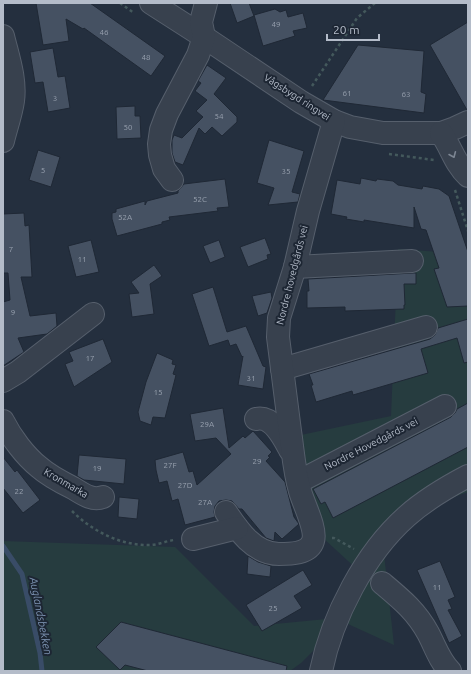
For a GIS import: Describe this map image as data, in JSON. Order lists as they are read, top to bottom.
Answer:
{
  "streets": {
    "street": [
      "Vågsbygd ringvei",
      "Nordre hovedgårds vei",
      "Nordre Hovedgårds vei",
      "Kronmarka"
    ]
  },
  "crossings": [
    ["Vågsbygd ringvei", "Nordre hovedgårds vei"],
    ["Nordre hovedgårds vei", "Nordre Hovedgårds vei"]
  ],
  "water": ["Auglandsbekken"],
  "house_numbers": [
    "49",
    "46",
    "48",
    "61",
    "63",
    "3",
    "54",
    "50",
    "5",
    "35",
    "52C",
    "52A",
    "7",
    "11",
    "9",
    "17",
    "31",
    "15",
    "29A",
    "29",
    "27F",
    "19",
    "27D",
    "22",
    "27A",
    "11",
    "25"
  ],
  "scale_bar": "20 m"
}
